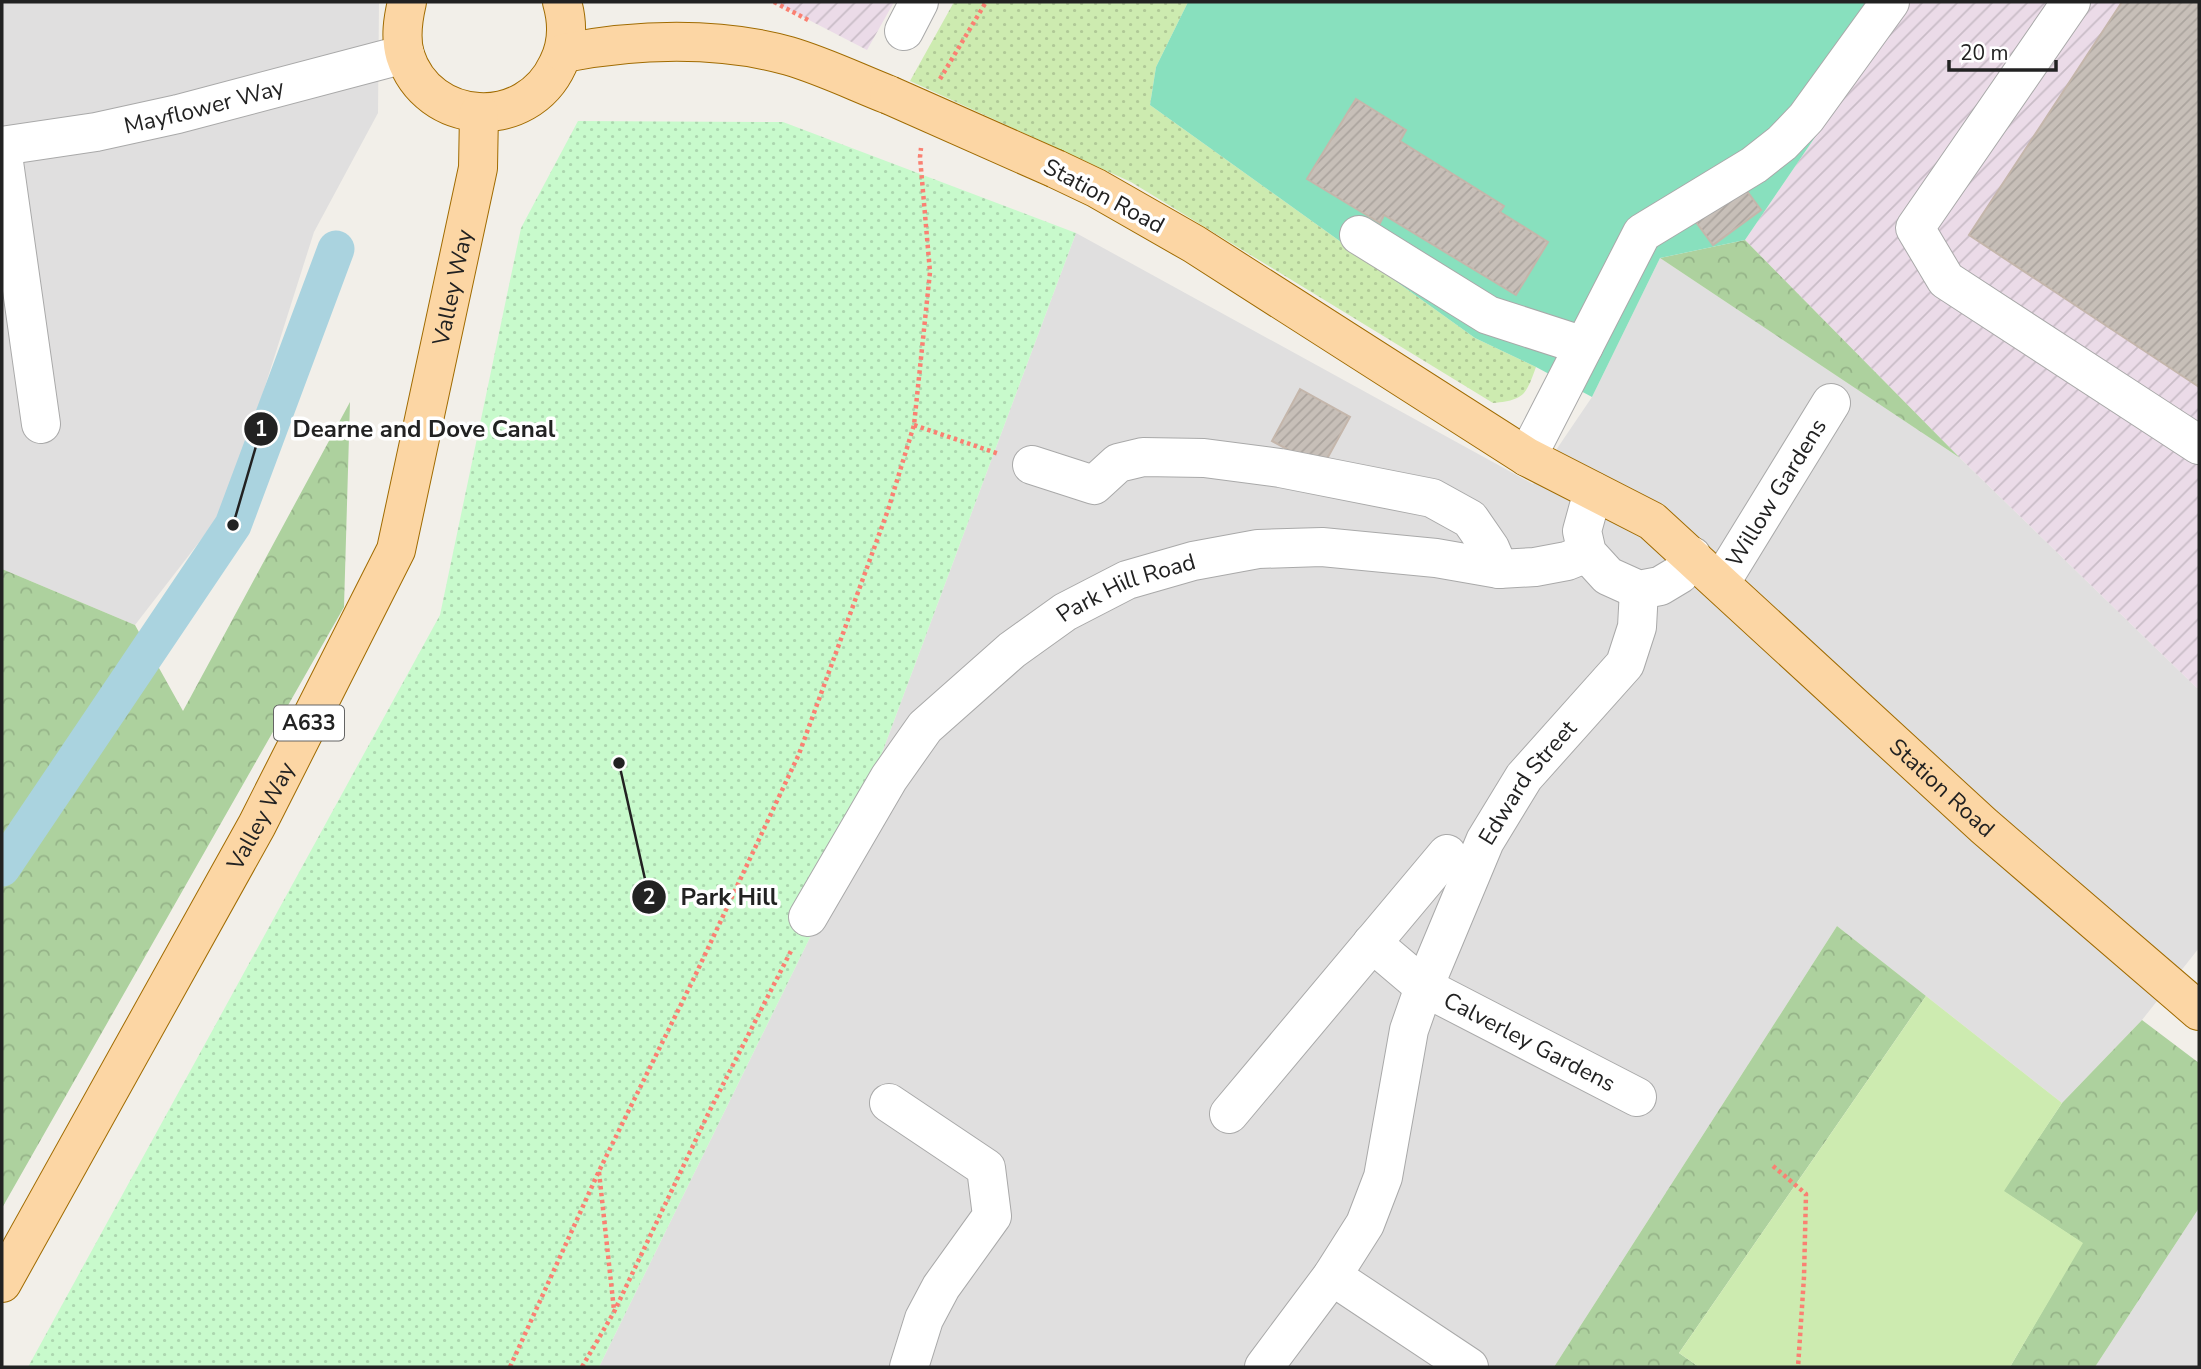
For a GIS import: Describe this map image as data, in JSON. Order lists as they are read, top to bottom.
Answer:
{
  "streets": {
    "main road": ["Station Road", "Valley Way", "A633"],
    "street": [
      "Mayflower Way",
      "Willow Gardens",
      "Park Hill Road",
      "Edward Street",
      "Calverley Gardens"
    ]
  },
  "crossings": [
    ["Station Road", "Willow Gardens"],
    ["Edward Street", "Calverley Gardens"]
  ],
  "places": ["Dearne and Dove Canal", "Park Hill"],
  "scale_bar": "20 m"
}
